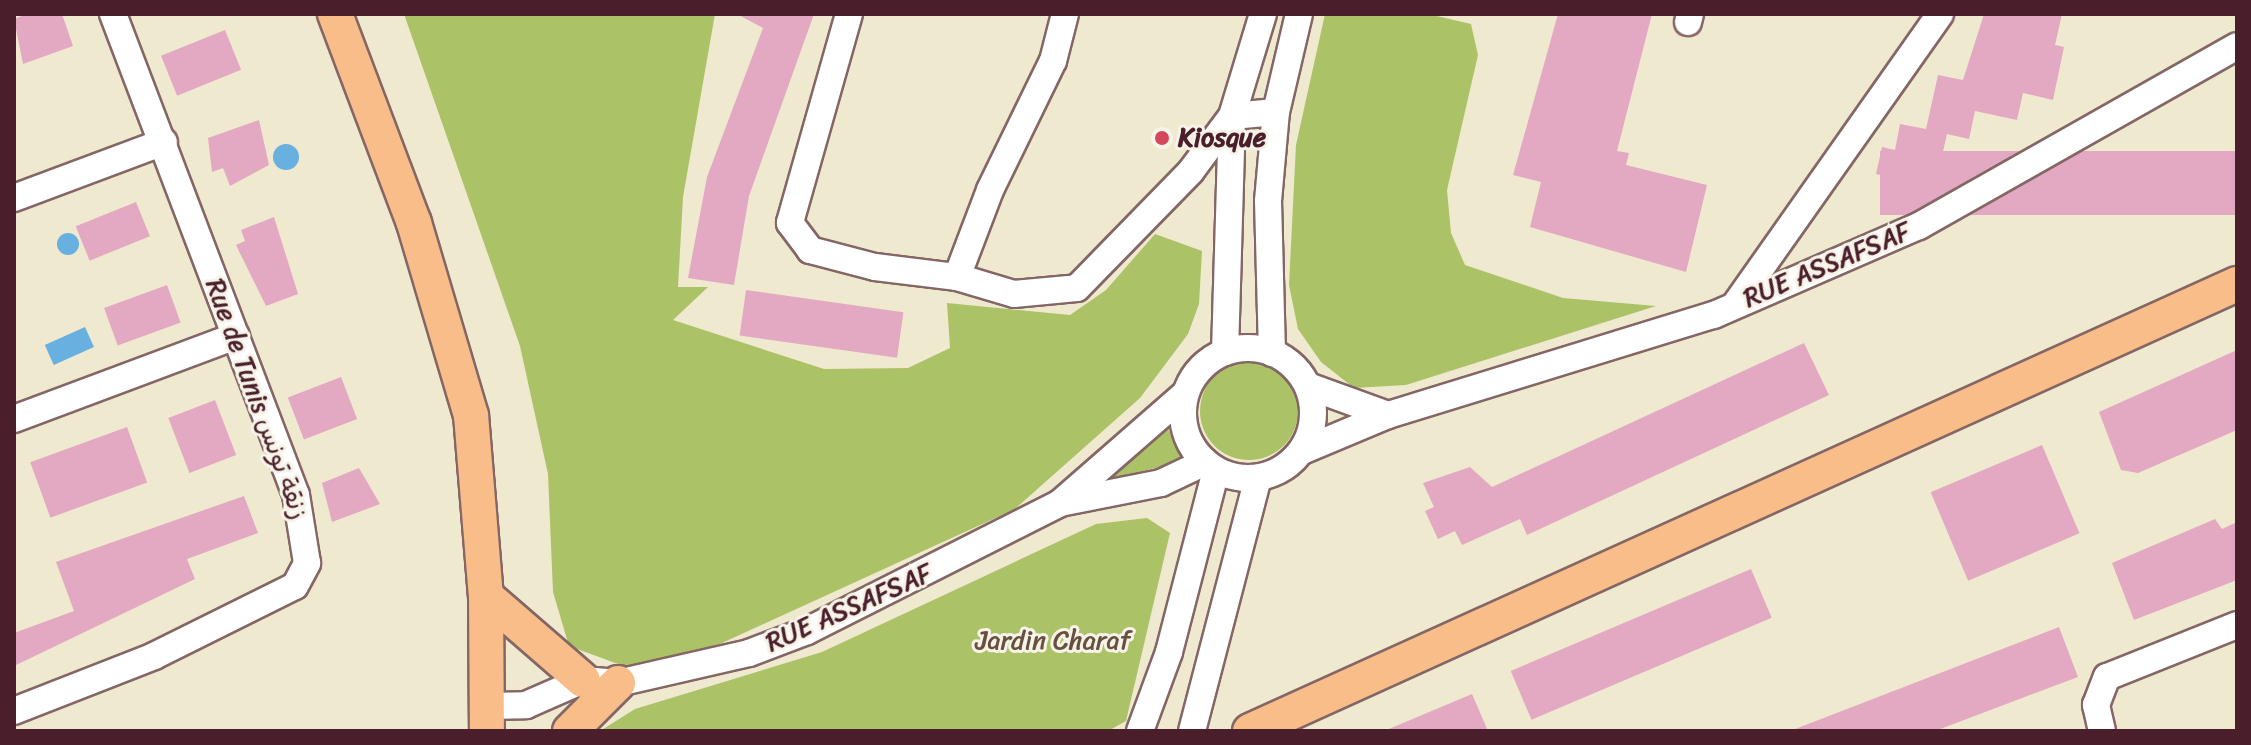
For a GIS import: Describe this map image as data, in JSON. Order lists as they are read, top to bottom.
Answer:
{
  "streets": {
    "street": ["RUE ASSAFSAF", "Rue de Tunis زنقة تونس"]
  },
  "parks": ["Jardin Charaf"],
  "places": ["Kiosque"]
}
